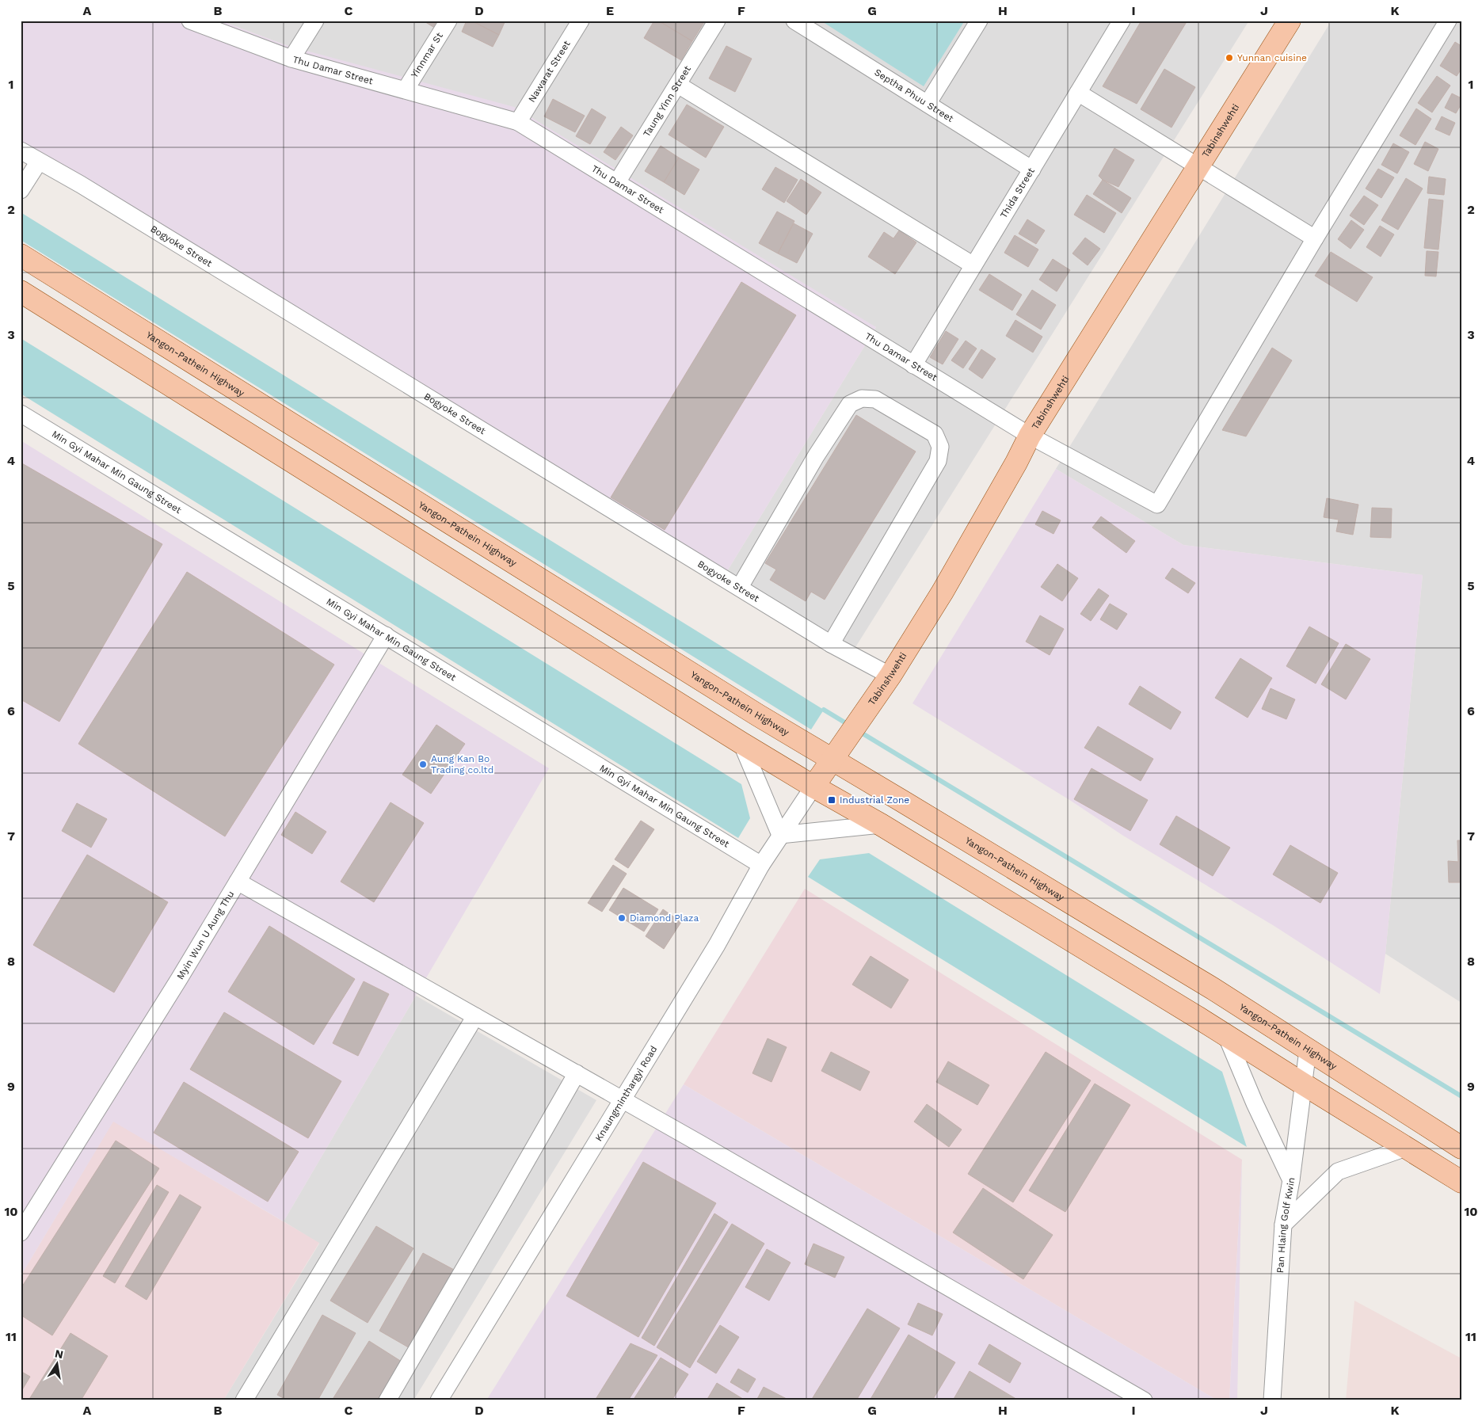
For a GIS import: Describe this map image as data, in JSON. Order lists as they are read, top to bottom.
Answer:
{
  "streets": {
    "main road": ["Tabinshwehti", "Yangon-Pathein Highway"],
    "street": [
      "Yinnmar St",
      "Thu Damar Street",
      "Nawarat Street",
      "Septha Phuu Street",
      "Taung Yinn Street",
      "Thida Street",
      "Bogyoke Street",
      "Min Gyi Mahar Min Gaung Street",
      "Myin Wun U Aung Thu",
      "Knaungminthargyi Road",
      "Pan Hlaing Golf Kwin"
    ]
  },
  "crossings": [
    ["Yinnmar St", "Thu Damar Street"],
    ["Thu Damar Street", "Nawarat Street"],
    ["Thu Damar Street", "Taung Yinn Street"],
    ["Thu Damar Street", "Tabinshwehti"],
    ["Thu Damar Street", "Thida Street"],
    ["Septha Phuu Street", "Thida Street"],
    ["Tabinshwehti", "Bogyoke Street"],
    ["Tabinshwehti", "Yangon-Pathein Highway"],
    ["Tabinshwehti", "Knaungminthargyi Road"],
    ["Yangon-Pathein Highway", "Pan Hlaing Golf Kwin"],
    ["Min Gyi Mahar Min Gaung Street", "Myin Wun U Aung Thu"],
    ["Min Gyi Mahar Min Gaung Street", "Knaungminthargyi Road"]
  ],
  "places": {
    "other": ["Yunnan cuisine", "Aung Kan Bo Trading co.ltd", "Diamond Plaza"],
    "transit": ["Industrial Zone"]
  },
  "north": "top",
  "grid": {
    "columns": [
      "A",
      "B",
      "C",
      "D",
      "E",
      "F",
      "G",
      "H",
      "I",
      "J",
      "K"
    ],
    "rows": [
      "1",
      "2",
      "3",
      "4",
      "5",
      "6",
      "7",
      "8",
      "9",
      "10",
      "11"
    ]
  }
}
